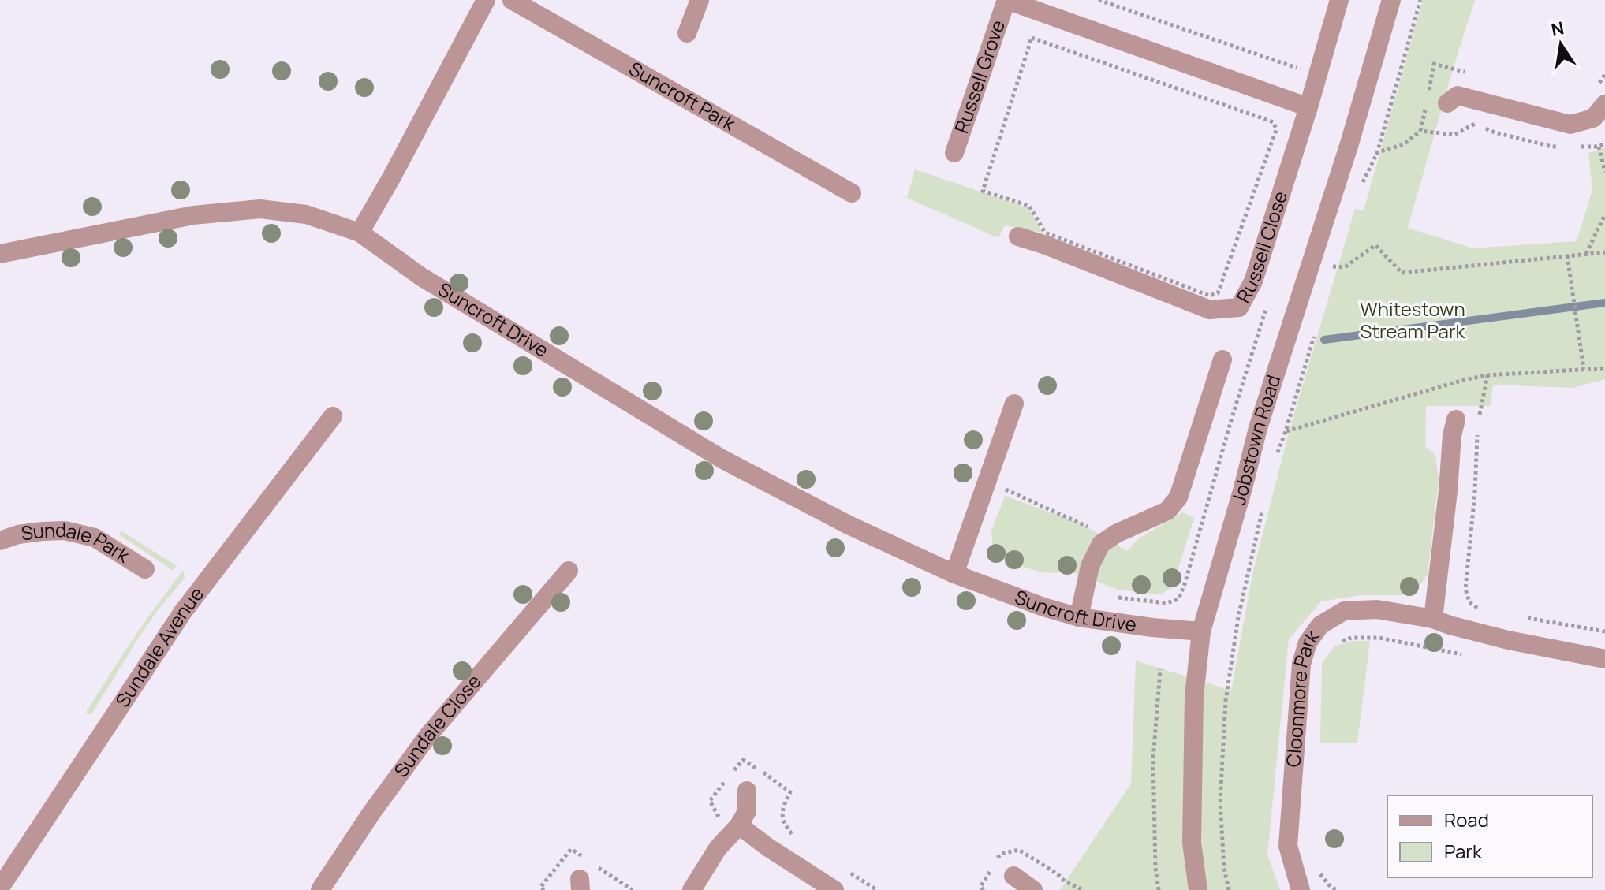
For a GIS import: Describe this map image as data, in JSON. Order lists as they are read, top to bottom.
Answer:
{
  "streets": {
    "street": [
      "Russell Grove",
      "Suncroft Park",
      "Russell Close",
      "Suncroft Drive",
      "Jobstown Road",
      "Sundale Park",
      "Sundale Avenue",
      "Cloonmore Park",
      "Sundale Close"
    ]
  },
  "crossings": [
    ["Suncroft Drive", "Jobstown Road"]
  ],
  "parks": ["Whitestown Stream Park"],
  "legend": ["Road", "Park"],
  "north": "top"
}
